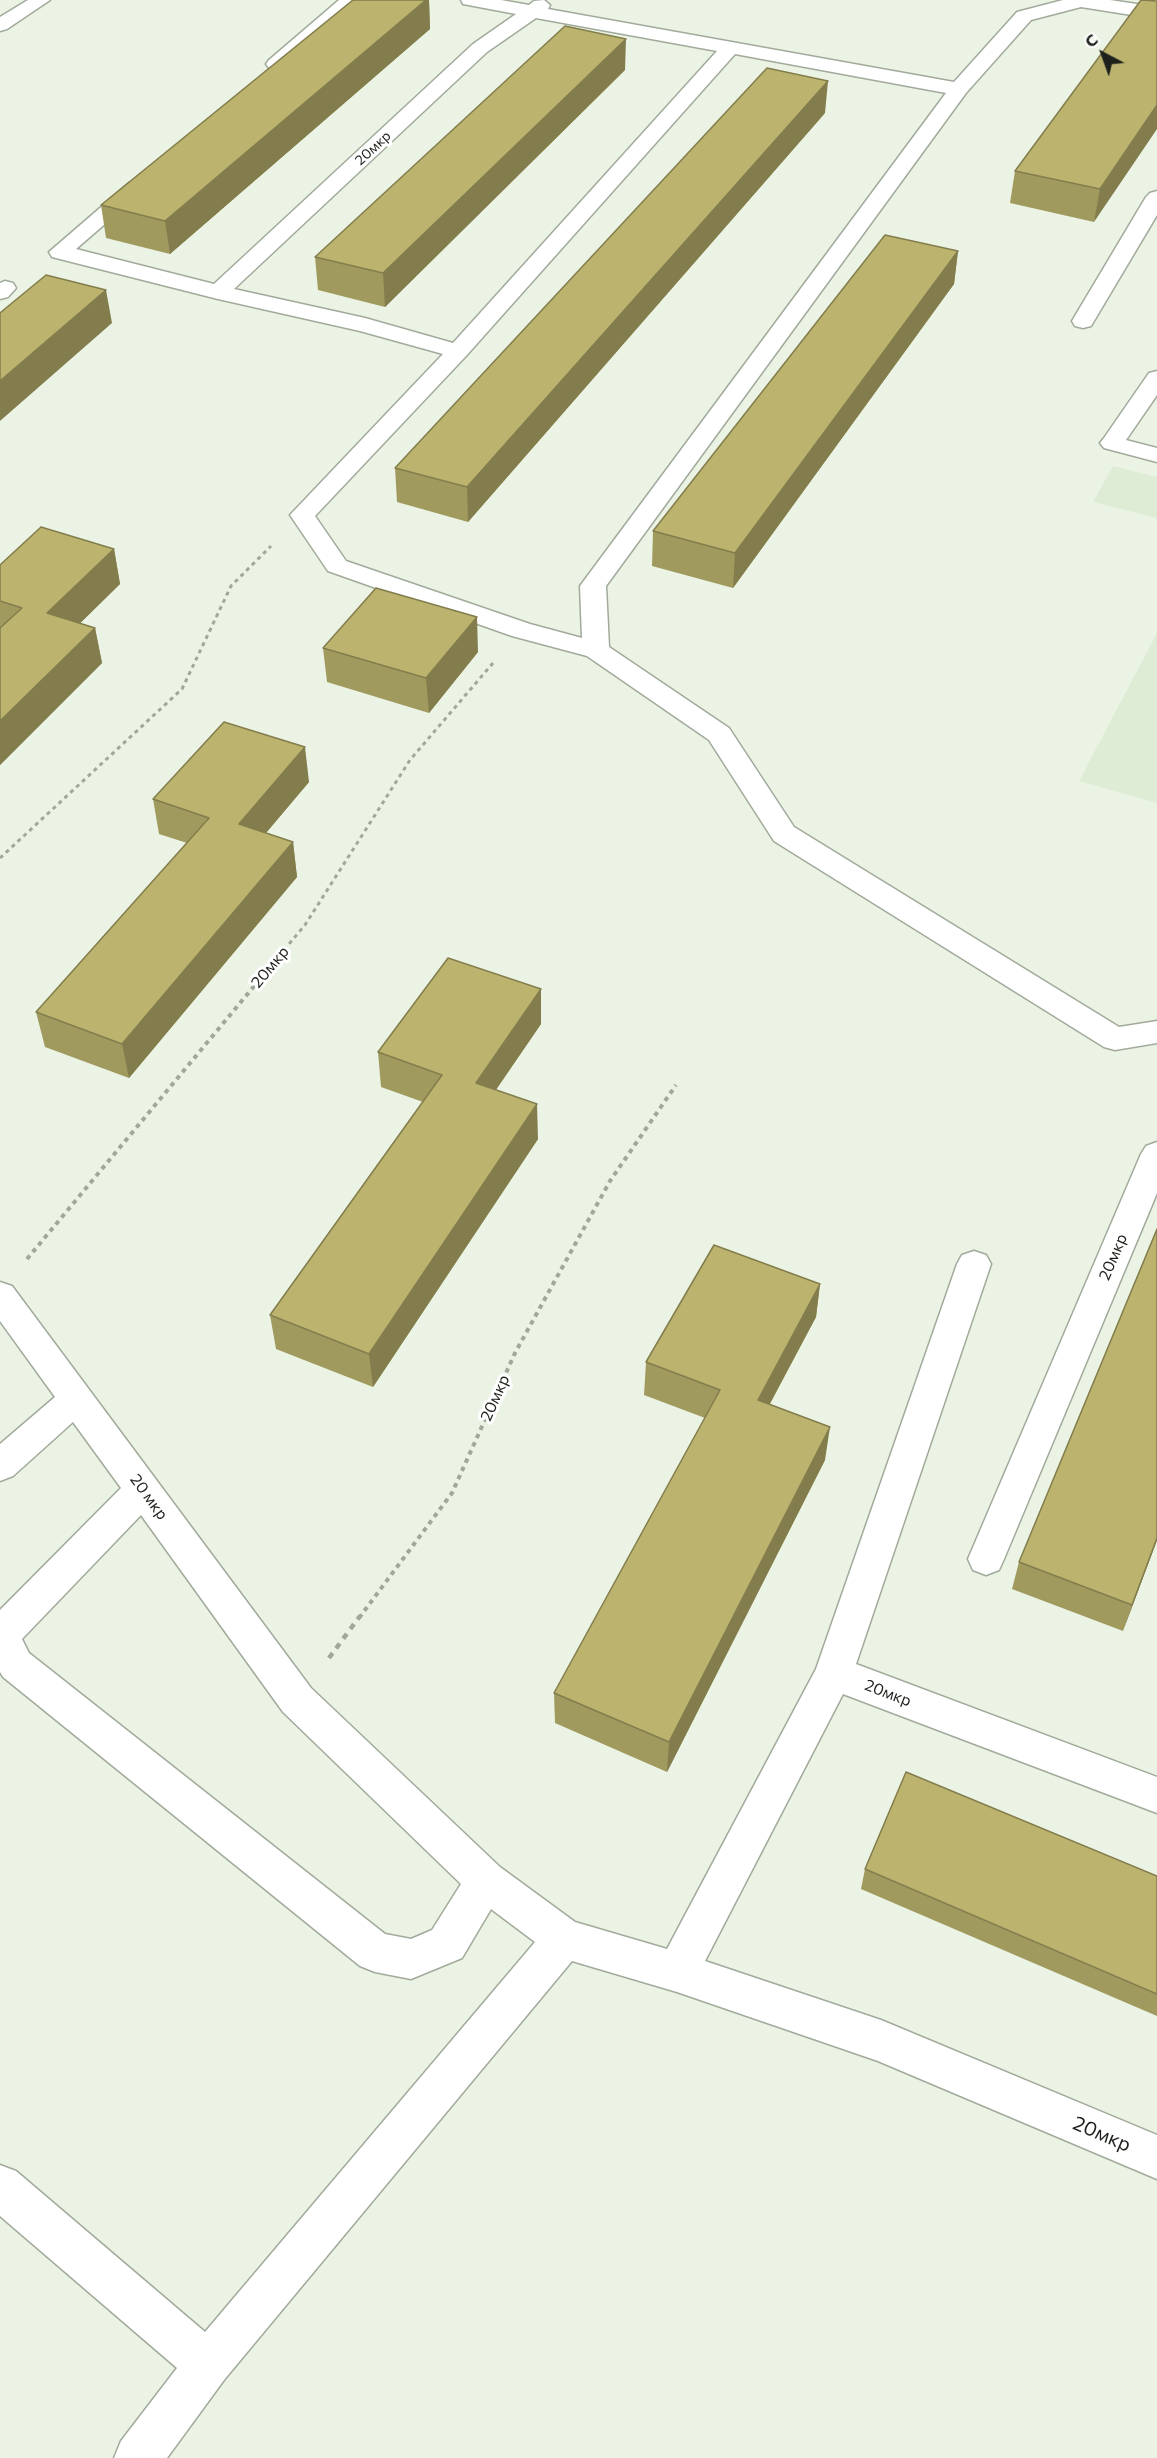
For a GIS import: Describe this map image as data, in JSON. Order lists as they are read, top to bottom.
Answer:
{
  "streets": {
    "street": ["20мкр", "20 мкр"]
  },
  "crossings": [
    ["20мкр", "20 мкр"]
  ],
  "north": "top left"
}
